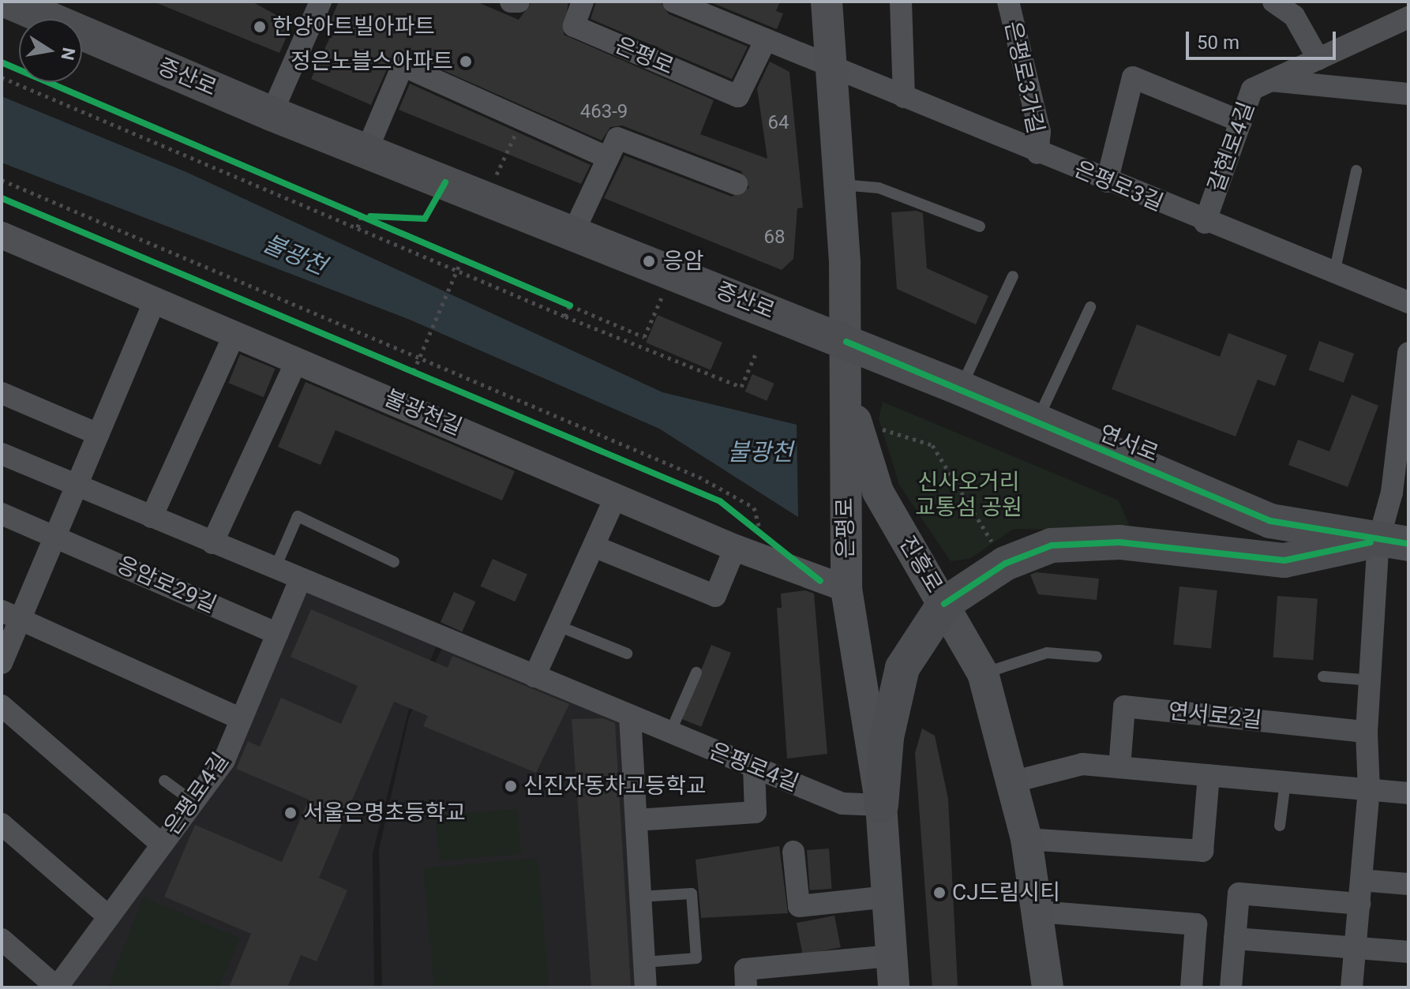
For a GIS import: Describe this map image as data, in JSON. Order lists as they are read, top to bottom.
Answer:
{
  "streets": {
    "main road": [
      "은평로",
      "증산로",
      "연서로",
      "진흥로"
    ],
    "street": [
      "은평로3가길",
      "갈현로4길",
      "은평로3길",
      "불광천길",
      "응암로29길",
      "연서로2길",
      "은평로4길"
    ]
  },
  "crossings": [
    ["은평로", "증산로"],
    ["은평로", "은평로3길"],
    ["은평로", "불광천길"],
    ["은평로", "연서로"],
    ["은평로", "진흥로"],
    ["은평로", "은평로4길"],
    ["증산로", "연서로"],
    ["증산로", "진흥로"],
    ["은평로3가길", "은평로3길"],
    ["갈현로4길", "은평로3길"],
    ["연서로", "진흥로"],
    ["응암로29길", "은평로4길"]
  ],
  "water": ["불광천"],
  "parks": ["신사오거리 교통섬 공원"],
  "places": [
    "한양아트빌아파트",
    "정은노블스아파트",
    "응암",
    "신진자동차고등학교",
    "서울은명초등학교",
    "CJ드림시티"
  ],
  "house_numbers": ["463-9", "64", "68"],
  "scale_bar": "50 m",
  "north": "right"
}
